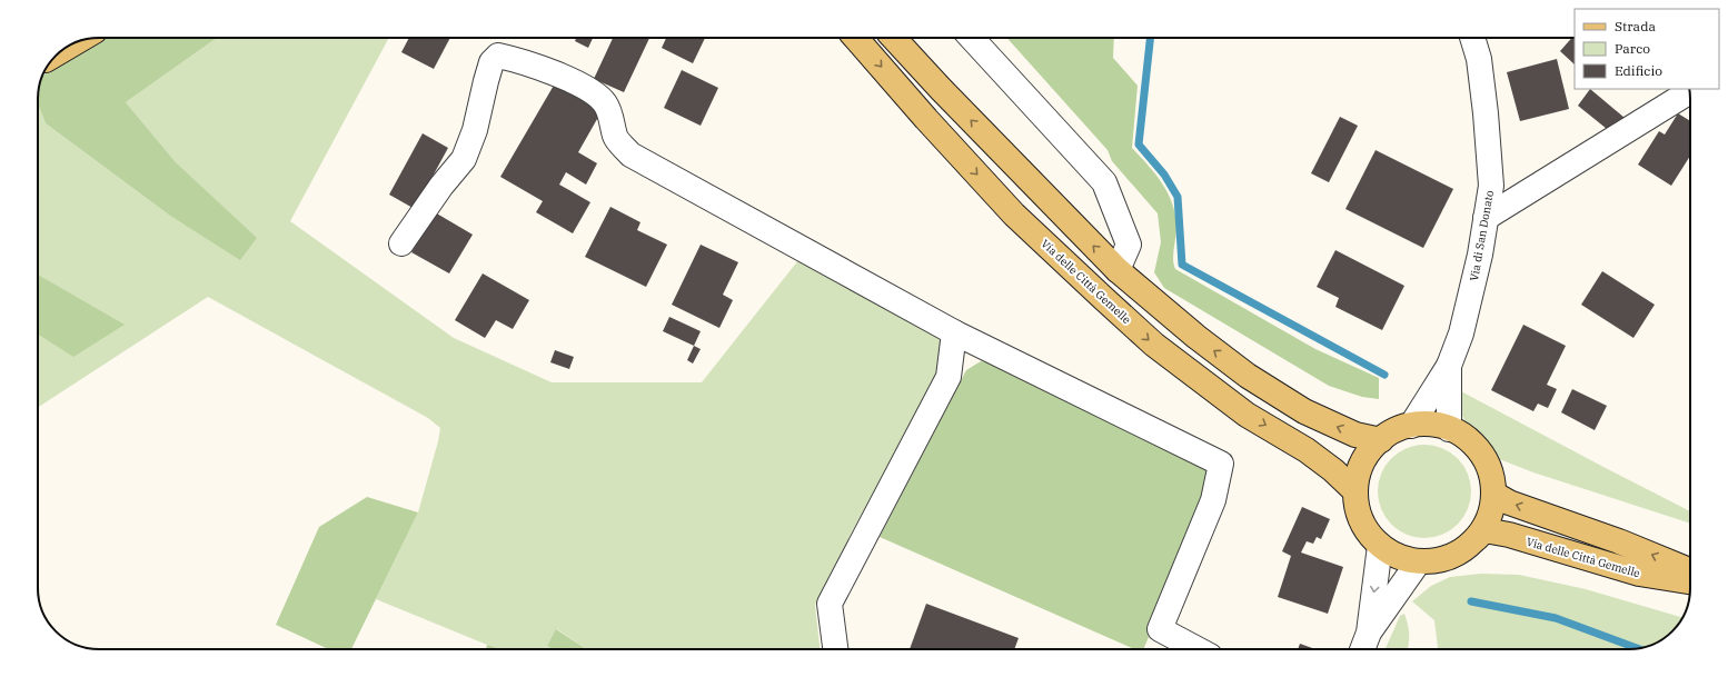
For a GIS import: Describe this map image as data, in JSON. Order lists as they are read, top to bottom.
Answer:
{
  "streets": {
    "main road": ["Via delle Città Gemelle"],
    "street": ["Via di San Donato"]
  },
  "crossings": [
    ["Via di San Donato", "Via delle Città Gemelle"]
  ],
  "legend": ["Strada", "Parco", "Edificio"]
}
